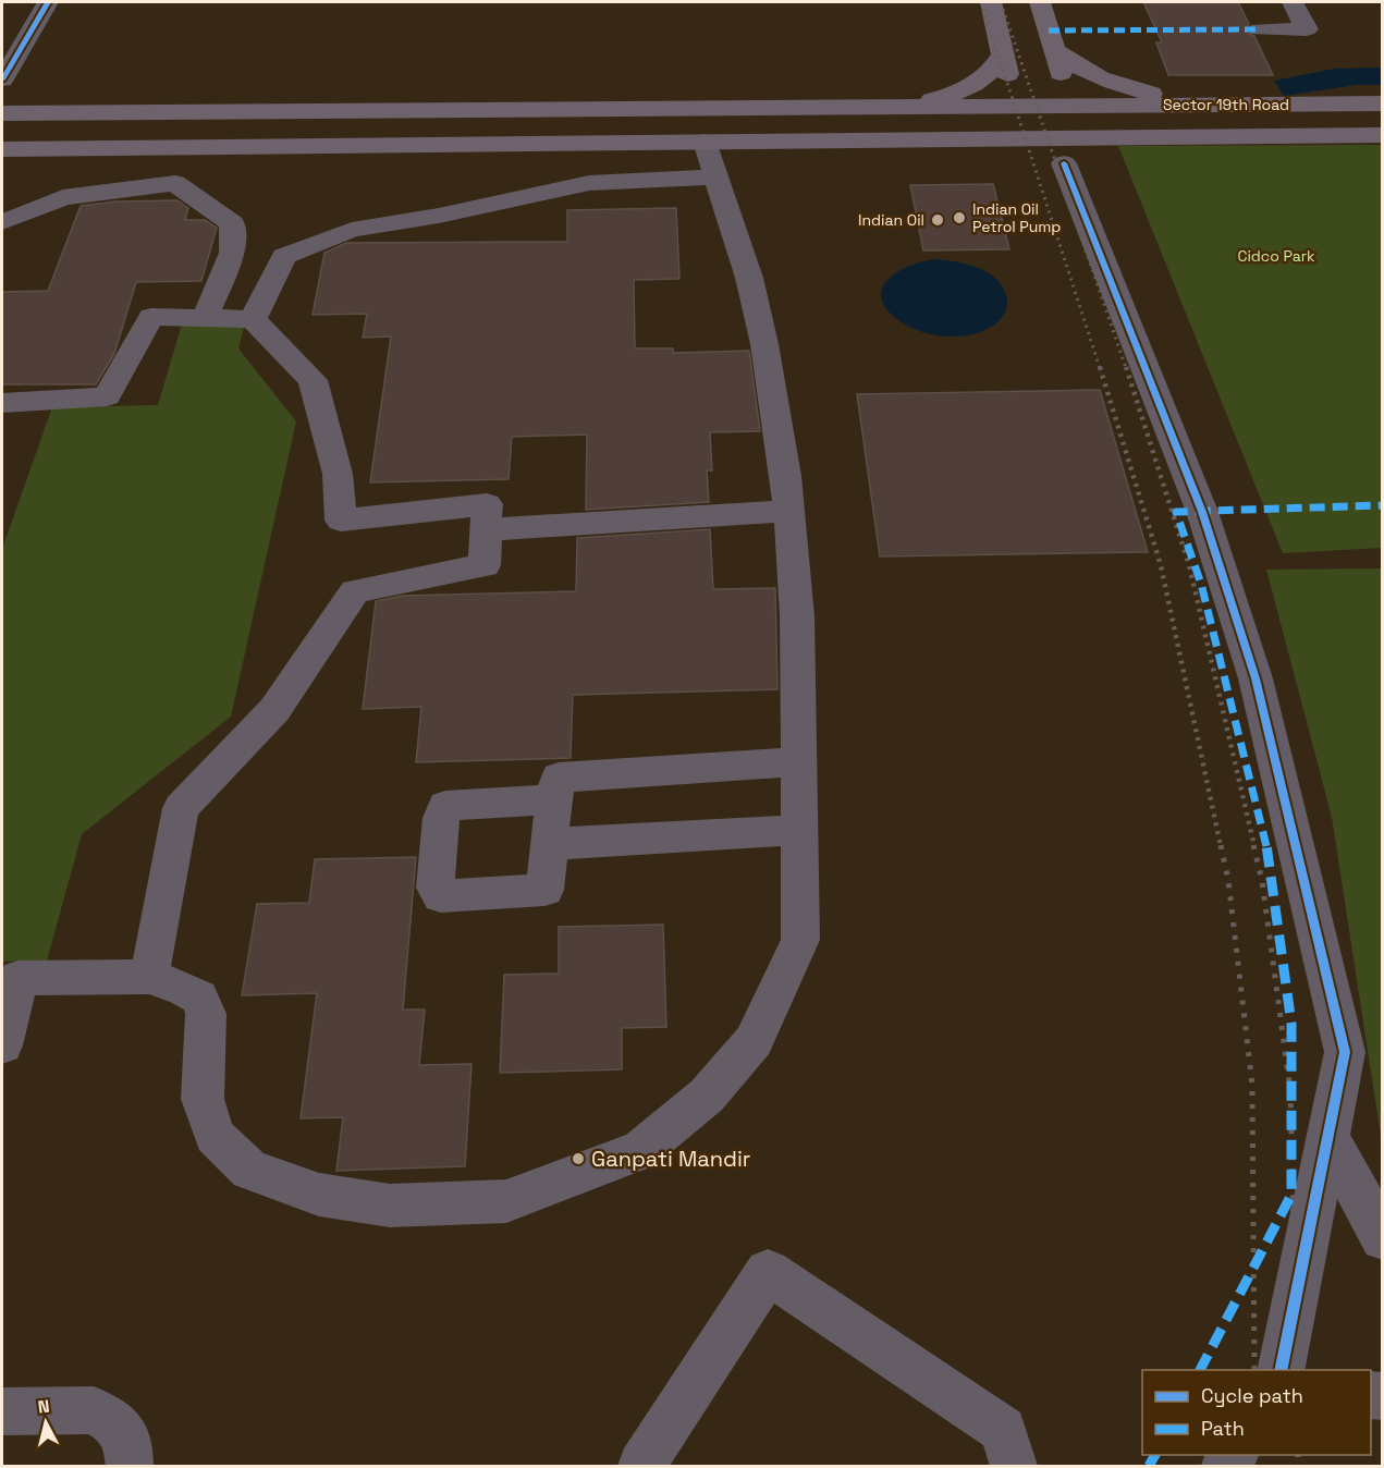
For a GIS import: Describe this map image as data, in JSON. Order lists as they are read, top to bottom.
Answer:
{
  "streets": {
    "main road": ["Sector 19th Road"]
  },
  "parks": ["Cidco Park"],
  "places": ["Indian Oil Petrol Pump", "Indian Oil", "Ganpati Mandir"],
  "legend": ["Cycle path", "Path"],
  "north": "top"
}
